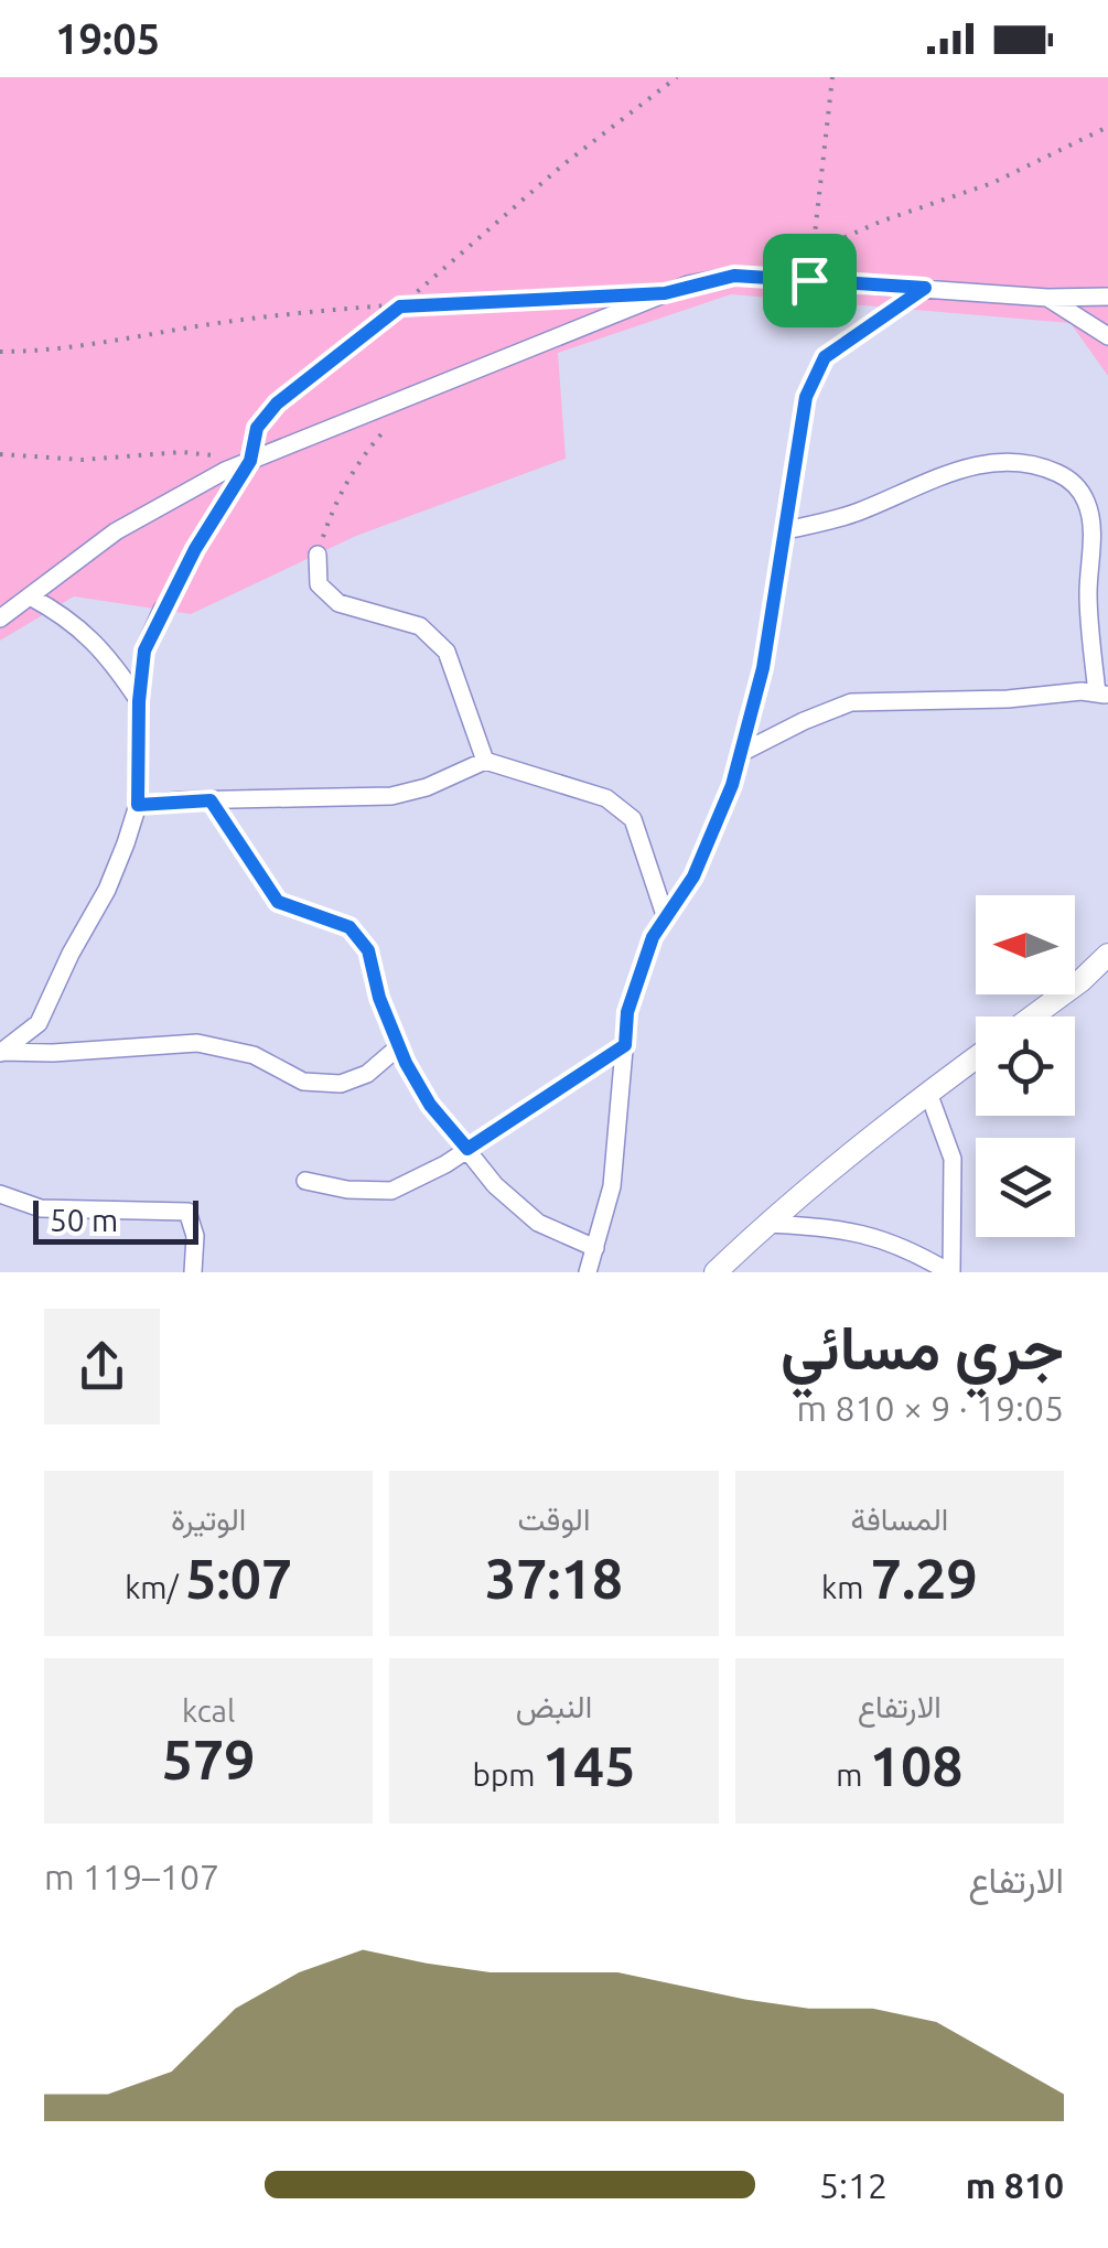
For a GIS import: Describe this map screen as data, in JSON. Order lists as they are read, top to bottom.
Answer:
{
  "scale_bar": "50 m",
  "north": "left",
  "page": {
    "status": "19:05",
    "scale": "50 m",
    "heading": ["جري مسائي", "19:05 · 9 × 810 m"],
    "stats": [
      ["المسافة", "7.29 km"],
      ["الوقت", "37:18"],
      ["الوتيرة", "5:07 /km"],
      ["الارتفاع", "108 m"],
      ["النبض", "145 bpm"],
      ["kcal", "579"]
    ],
    "chart": ["الارتفاع", "107–119 m"],
    "list": [
      {
        "name": "810 m",
        "note": "5:12"
      }
    ]
  }
}
